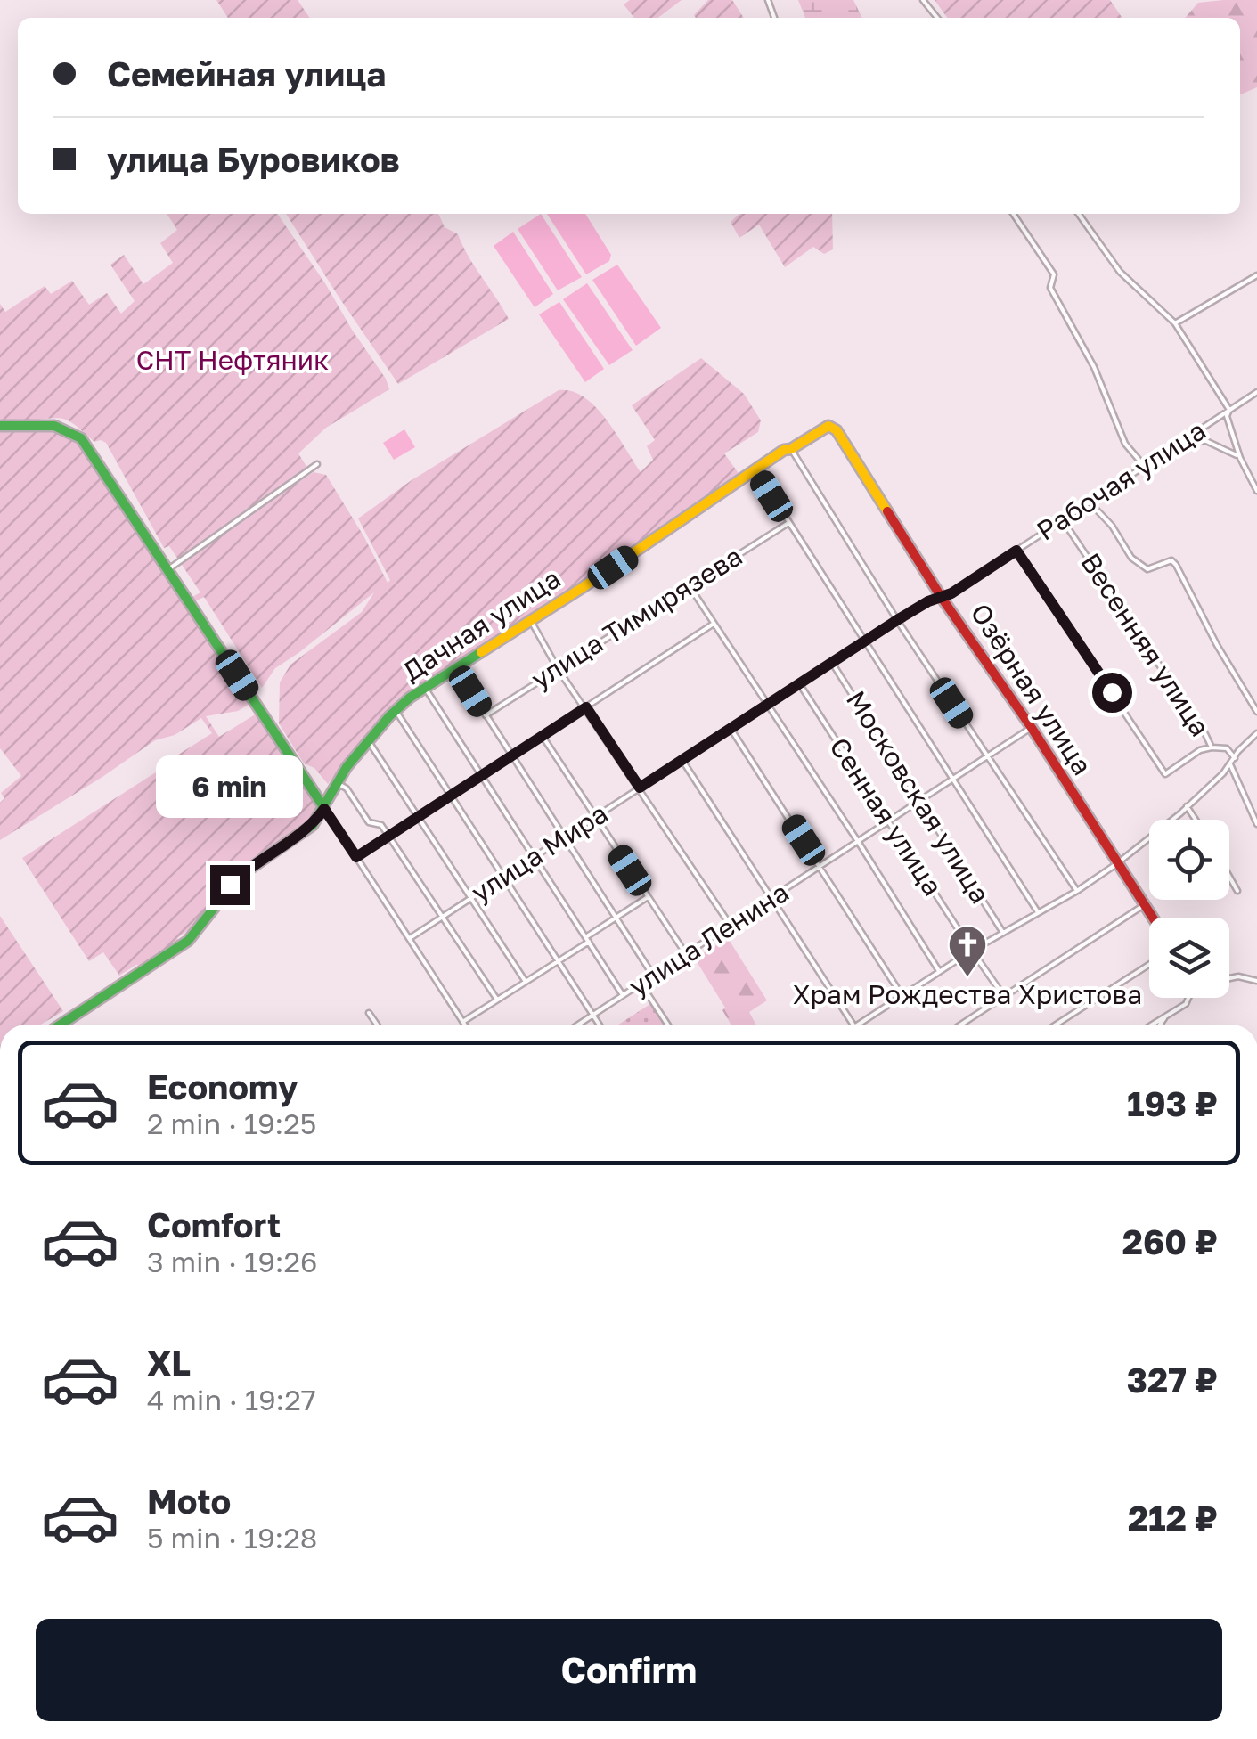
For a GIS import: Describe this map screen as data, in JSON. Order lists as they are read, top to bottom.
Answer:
{
  "streets": {
    "street": [
      "Рабочая улица",
      "улица Тимирязева",
      "Дачная улица",
      "Весенняя улица",
      "Озёрная улица",
      "Московская улица",
      "Сенная улица",
      "улица Мира",
      "улица Ленина"
    ]
  },
  "crossings": [
    ["Рабочая улица", "Весенняя улица"],
    ["Рабочая улица", "Озёрная улица"],
    ["Рабочая улица", "улица Мира"],
    ["Дачная улица", "Озёрная улица"],
    ["Озёрная улица", "улица Мира"],
    ["Озёрная улица", "улица Ленина"],
    ["Московская улица", "улица Мира"],
    ["Московская улица", "улица Ленина"],
    ["Сенная улица", "улица Мира"],
    ["Сенная улица", "улица Ленина"]
  ],
  "parks": ["СНТ Нефтяник"],
  "places": {
    "church": ["Храм Рождества Христова"]
  },
  "page": {
    "banner": ["Семейная улица", "улица Буровиков"],
    "bubble": "6 min",
    "list": [
      {
        "name": "Economy",
        "note": "2 min · 19:25",
        "value": "193 ₽"
      },
      {
        "name": "Comfort",
        "note": "3 min · 19:26",
        "value": "260 ₽"
      },
      {
        "name": "XL",
        "note": "4 min · 19:27",
        "value": "327 ₽"
      },
      {
        "name": "Moto",
        "note": "5 min · 19:28",
        "value": "212 ₽"
      }
    ],
    "buttons": "Confirm"
  }
}
